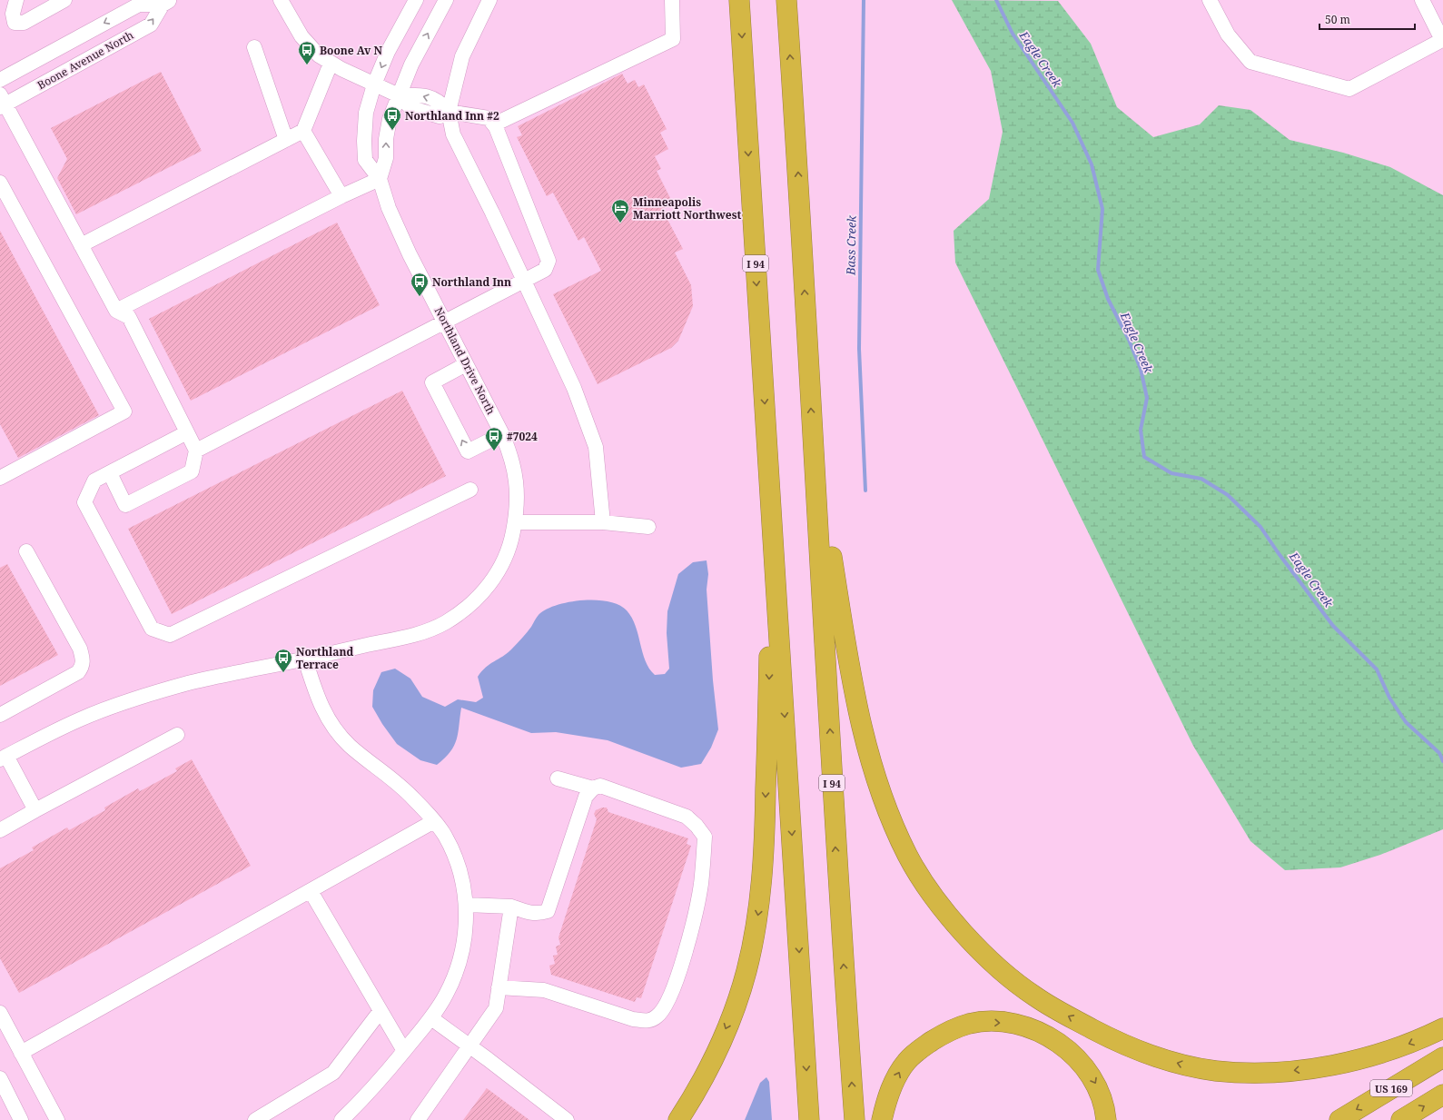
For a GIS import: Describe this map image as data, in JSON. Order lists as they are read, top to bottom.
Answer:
{
  "streets": {
    "highway": ["I 94", "US 169"],
    "street": ["Boone Avenue North", "Northland Drive North"]
  },
  "water": ["Eagle Creek", "Bass Creek"],
  "places": {
    "bus stop": [
      "Boone Av N",
      "Northland Inn #2",
      "Northland Inn",
      "#7024",
      "Northland Terrace"
    ],
    "hotel": ["Minneapolis Marriott Northwest"]
  },
  "scale_bar": "50 m"
}
